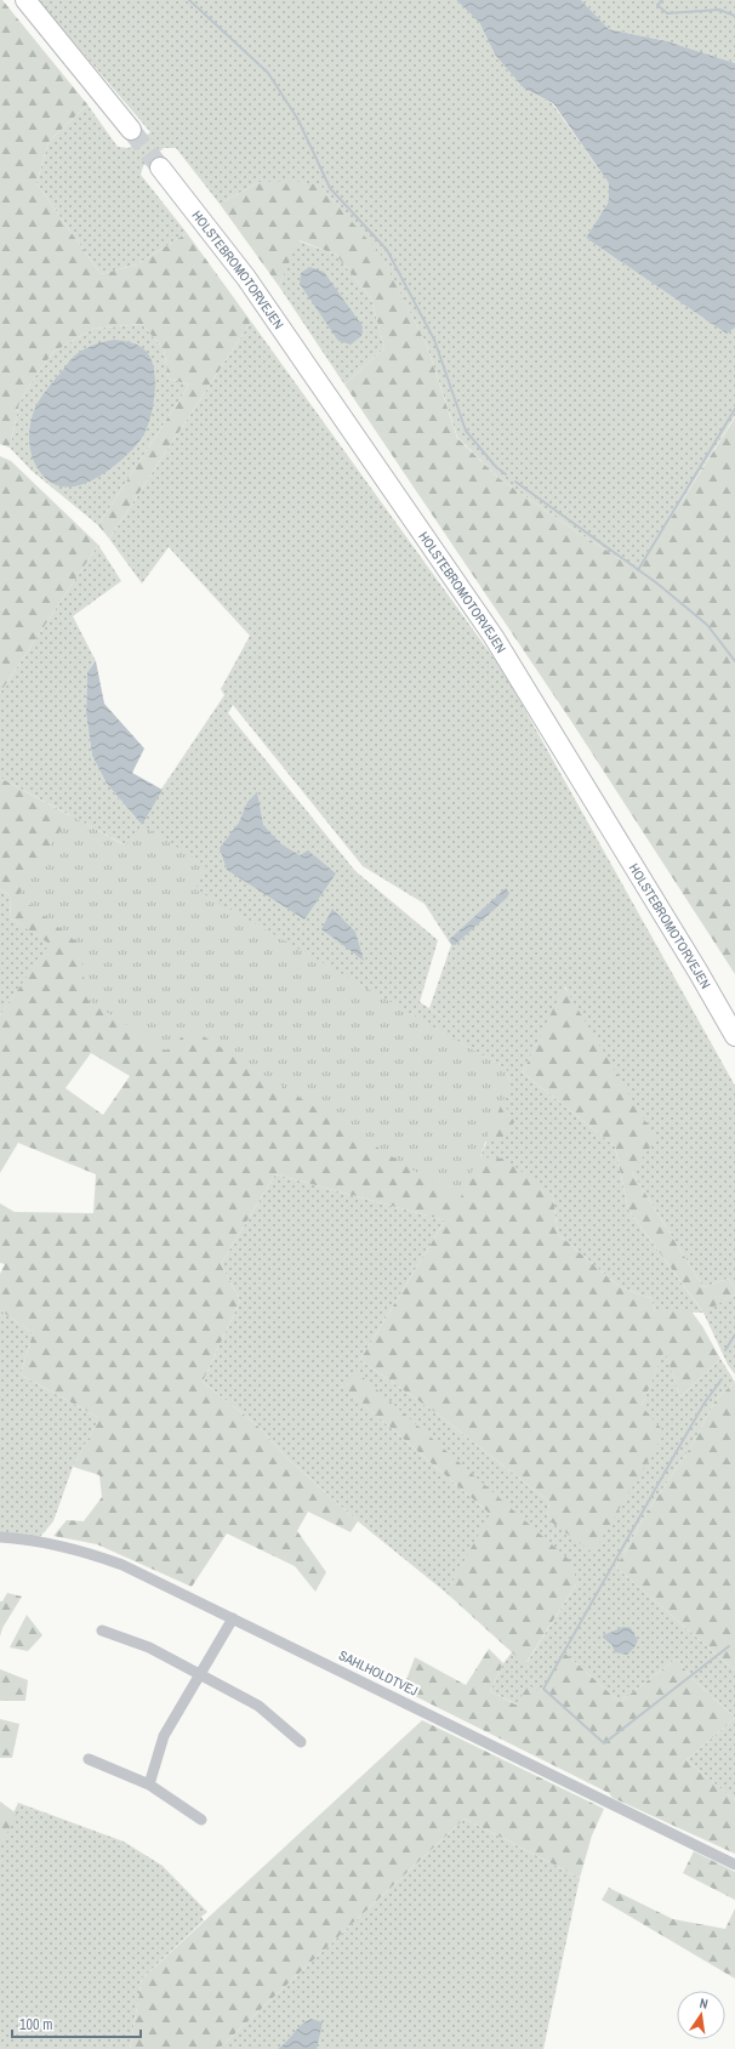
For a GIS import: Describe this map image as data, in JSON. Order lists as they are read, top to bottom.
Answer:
{
  "streets": {
    "highway": ["HOLSTEBROMOTORVEJEN"],
    "street": ["SAHLHOLDTVEJ"]
  },
  "scale_bar": "100 m",
  "north": "top"
}
